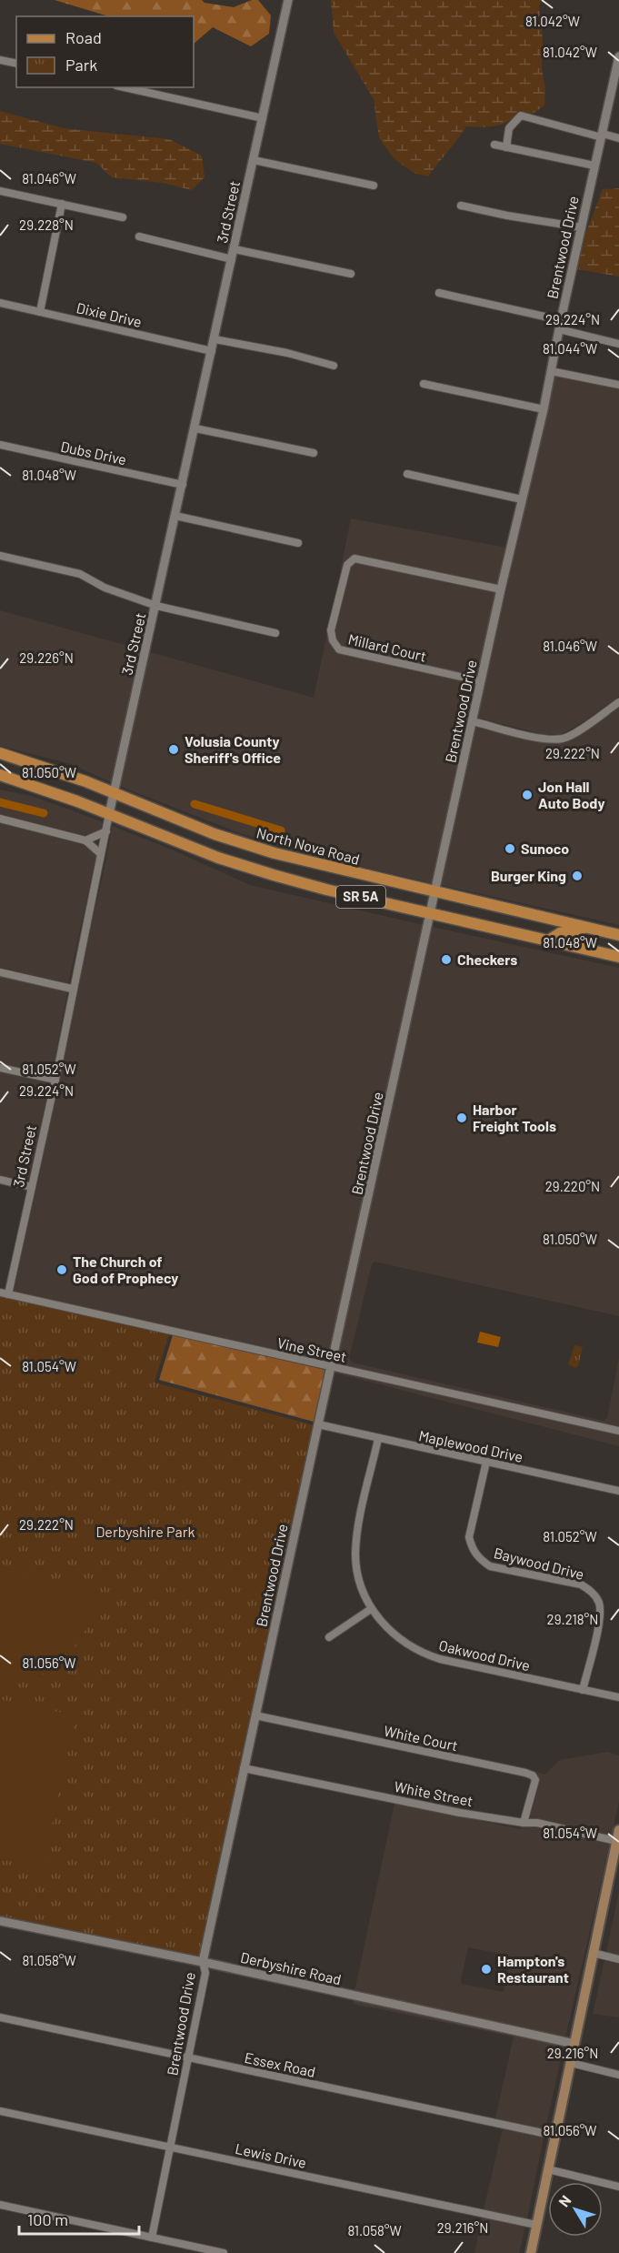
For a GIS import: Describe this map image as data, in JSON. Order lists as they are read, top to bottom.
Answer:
{
  "streets": {
    "main road": ["North Nova Road", "SR 5A"],
    "street": [
      "3rd Street",
      "Brentwood Drive",
      "Dixie Drive",
      "Dubs Drive",
      "Millard Court",
      "Vine Street",
      "Maplewood Drive",
      "Baywood Drive",
      "Oakwood Drive",
      "White Court",
      "White Street",
      "Derbyshire Road",
      "Essex Road",
      "Lewis Drive"
    ]
  },
  "crossings": [
    ["3rd Street", "Dixie Drive"],
    ["3rd Street", "Dubs Drive"],
    ["3rd Street", "North Nova Road"],
    ["3rd Street", "SR 5A"],
    ["3rd Street", "Vine Street"],
    ["Brentwood Drive", "Millard Court"],
    ["Brentwood Drive", "North Nova Road"],
    ["Brentwood Drive", "SR 5A"],
    ["Brentwood Drive", "Vine Street"],
    ["Brentwood Drive", "Maplewood Drive"],
    ["Brentwood Drive", "White Court"],
    ["Brentwood Drive", "White Street"],
    ["Brentwood Drive", "Derbyshire Road"],
    ["Brentwood Drive", "Essex Road"],
    ["Brentwood Drive", "Lewis Drive"],
    ["Maplewood Drive", "Baywood Drive"],
    ["Maplewood Drive", "Oakwood Drive"],
    ["Baywood Drive", "Oakwood Drive"],
    ["White Court", "White Street"]
  ],
  "parks": ["Derbyshire Park"],
  "places": [
    "Volusia County Sheriff's Office",
    "Jon Hall Auto Body",
    "Sunoco",
    "Burger King",
    "Checkers",
    "Harbor Freight Tools",
    "The Church of God of Prophecy",
    "Hampton's Restaurant"
  ],
  "legend": ["Road", "Park"],
  "scale_bar": "100 m",
  "north": "top left",
  "coordinates": [
    "81.042°W",
    "81.046°W",
    "29.228°N",
    "29.224°N",
    "81.044°W",
    "81.048°W",
    "29.226°N",
    "29.222°N",
    "81.050°W",
    "81.052°W",
    "29.220°N",
    "81.054°W",
    "29.218°N",
    "81.056°W",
    "81.058°W",
    "29.216°N"
  ]
}
